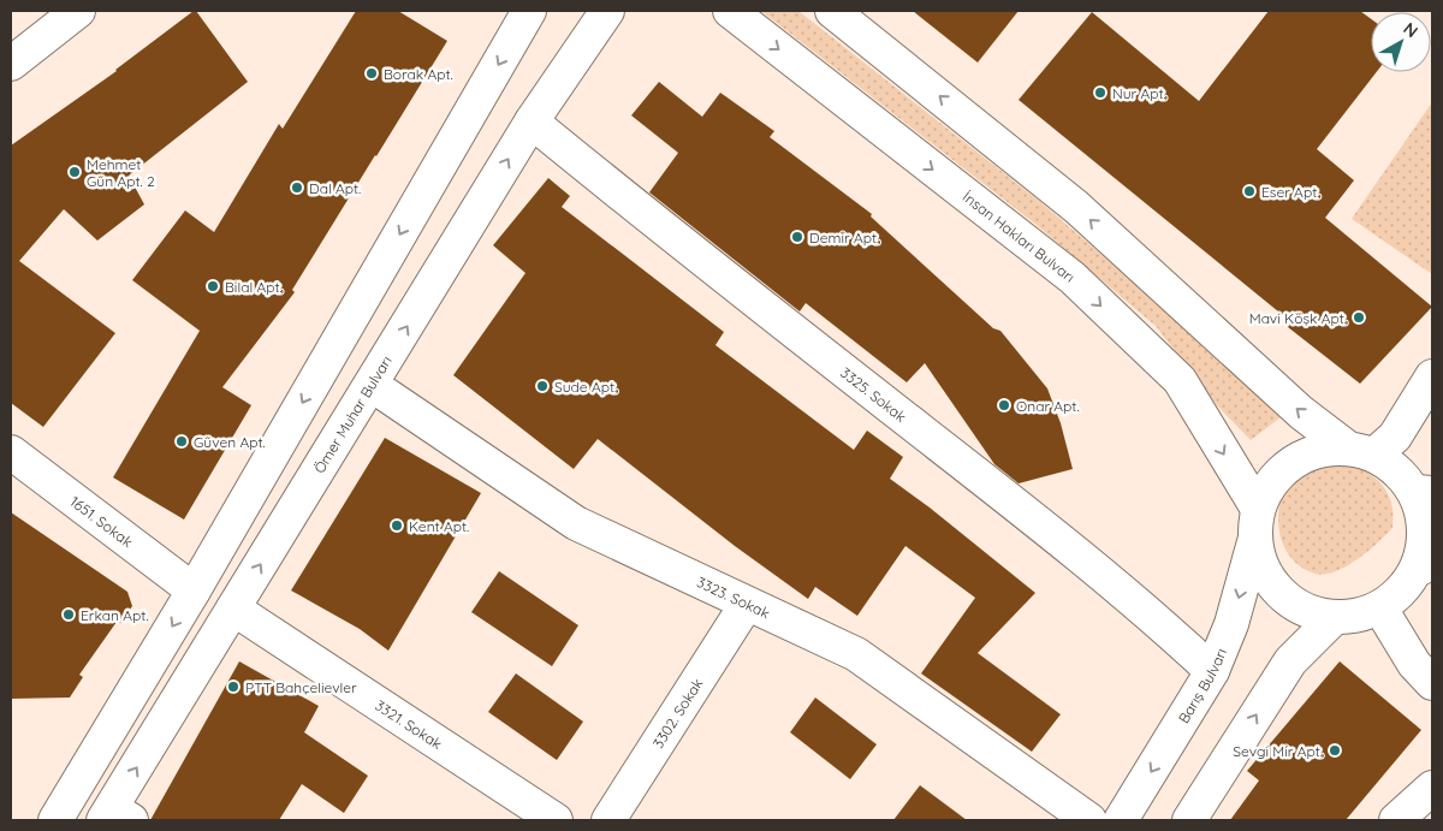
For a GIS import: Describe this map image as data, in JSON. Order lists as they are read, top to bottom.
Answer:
{
  "streets": {
    "main road": [
      "İnsan Hakları Bulvarı",
      "3325. Sokak",
      "Ömer Muhar Bulvarı",
      "1651. Sokak",
      "3323. Sokak",
      "Barış Bulvarı",
      "3302. Sokak",
      "3321. Sokak"
    ]
  },
  "crossings": [
    ["İnsan Hakları Bulvarı", "Barış Bulvarı"],
    ["3325. Sokak", "Ömer Muhar Bulvarı"],
    ["3325. Sokak", "Barış Bulvarı"],
    ["Ömer Muhar Bulvarı", "3323. Sokak"],
    ["Ömer Muhar Bulvarı", "3321. Sokak"],
    ["3323. Sokak", "3302. Sokak"]
  ],
  "places": [
    "Borak Apt.",
    "Nur Apt.",
    "Mehmet Gün Apt. 2",
    "Dal Apt.",
    "Eser Apt.",
    "Demir Apt.",
    "Bilal Apt.",
    "Mavi Köşk Apt.",
    "Sude Apt.",
    "Onar Apt.",
    "Güven Apt.",
    "Kent Apt.",
    "Erkan Apt.",
    "PTT Bahçelievler",
    "Sevgi Mir Apt."
  ],
  "north": "top right"
}
